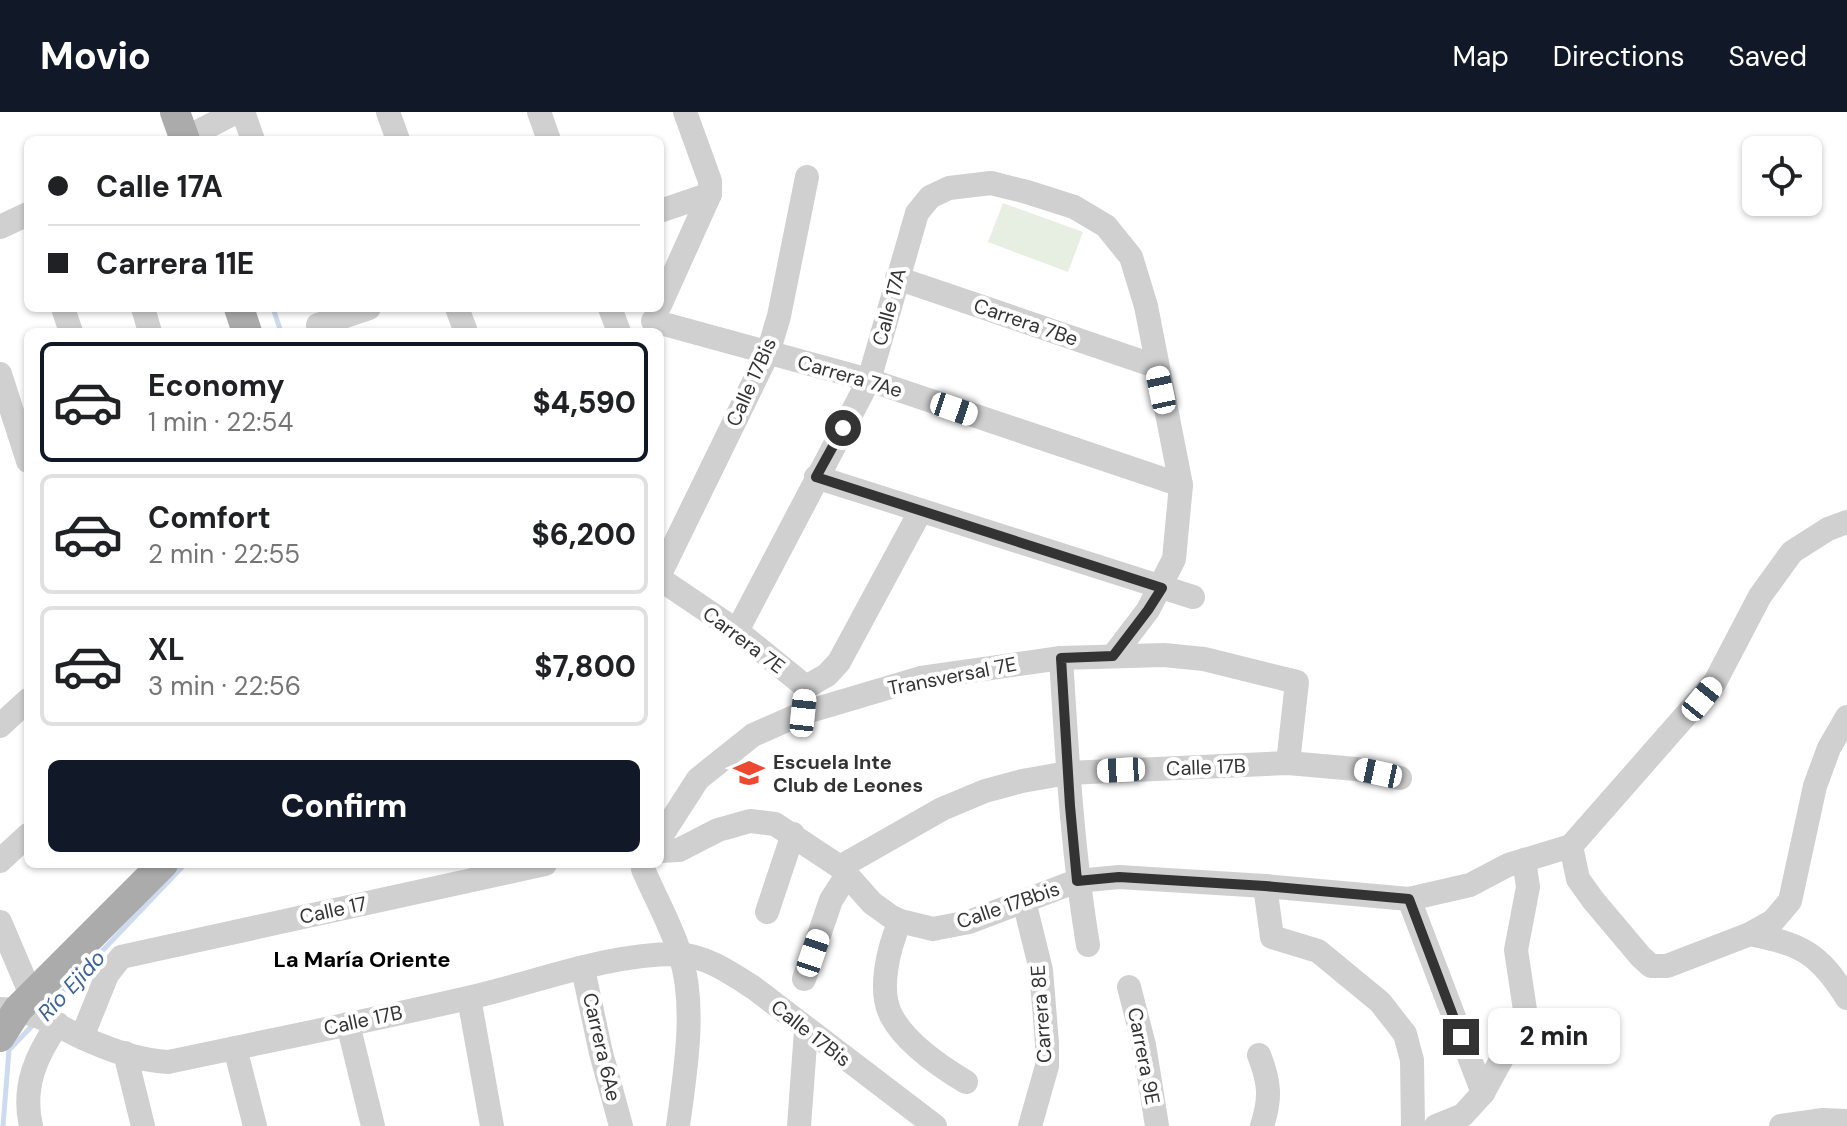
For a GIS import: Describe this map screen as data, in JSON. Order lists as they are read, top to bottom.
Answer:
{
  "streets": {
    "street": [
      "Calle 17A",
      "Carrera 7Be",
      "Carrera 7Ae",
      "Calle 17Bis",
      "Carrera 7E",
      "Transversal 7E",
      "Calle 17B",
      "Calle 17Bbis",
      "Calle 17",
      "Carrera 8E",
      "Carrera 6Ae",
      "Carrera 9E"
    ]
  },
  "crossings": [
    ["Calle 17A", "Carrera 7Be"],
    ["Calle 17A", "Carrera 7Ae"],
    ["Calle 17A", "Carrera 7E"],
    ["Carrera 7Ae", "Calle 17Bis"],
    ["Calle 17Bis", "Calle 17B"],
    ["Carrera 7E", "Transversal 7E"],
    ["Transversal 7E", "Calle 17B"],
    ["Calle 17B", "Calle 17Bbis"],
    ["Calle 17B", "Calle 17"],
    ["Calle 17B", "Carrera 6Ae"],
    ["Calle 17Bbis", "Carrera 8E"]
  ],
  "districts": ["La María Oriente"],
  "water": ["Río Ejido"],
  "places": {
    "school or university": ["Escuela Inte Club de Leones"]
  },
  "page": {
    "header": "Movio",
    "nav": ["Map", "Directions", "Saved"],
    "banner": ["Calle 17A", "Carrera 11E"],
    "list": [
      {
        "name": "Economy",
        "note": "1 min · 22:54",
        "value": "$4,590"
      },
      {
        "name": "Comfort",
        "note": "2 min · 22:55",
        "value": "$6,200"
      },
      {
        "name": "XL",
        "note": "3 min · 22:56",
        "value": "$7,800"
      }
    ],
    "buttons": "Confirm",
    "bubble": "2 min"
  }
}
